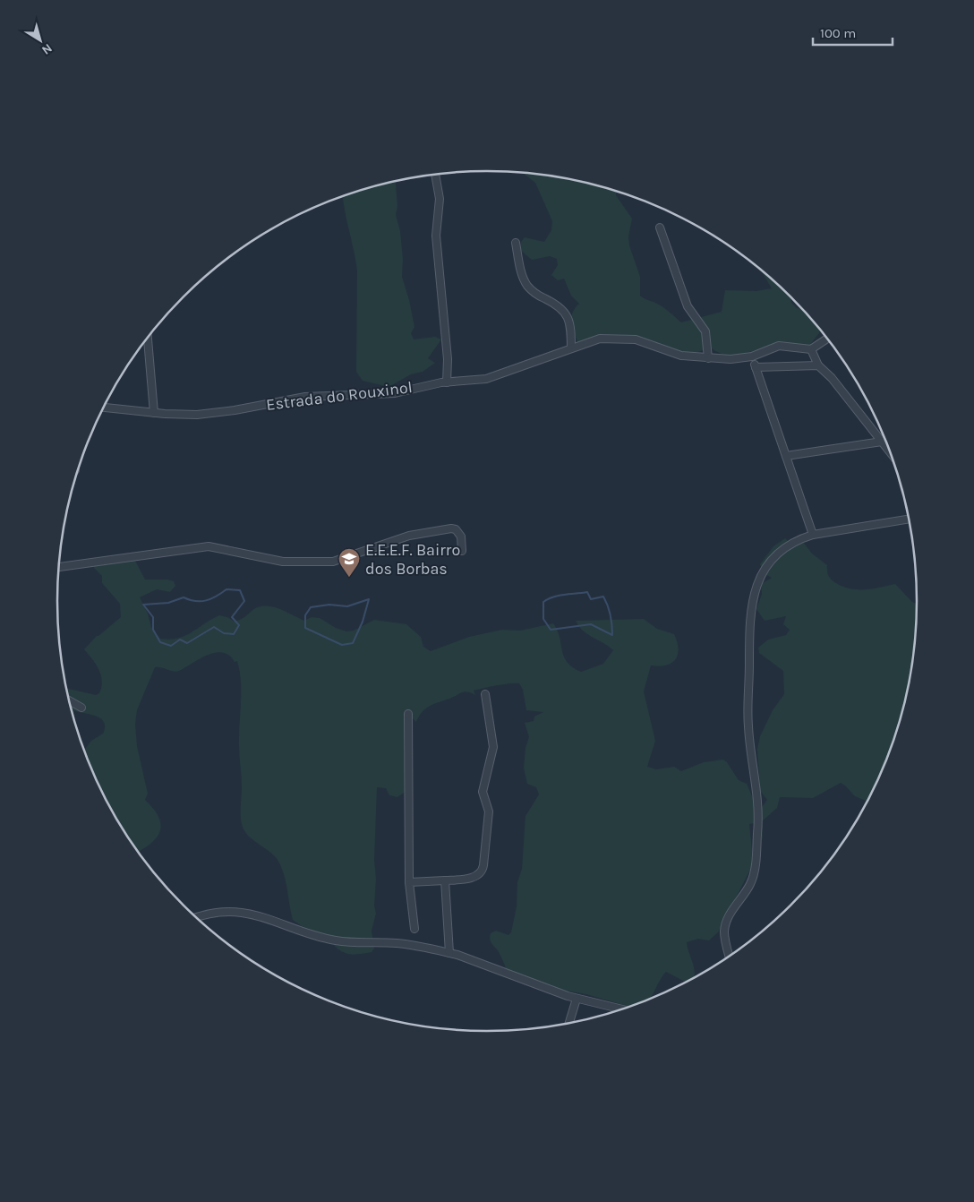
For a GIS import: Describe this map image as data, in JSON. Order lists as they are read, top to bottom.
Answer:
{
  "streets": {
    "street": ["Estrada do Rouxinol"]
  },
  "places": {
    "school or university": ["E.E.E.F. Bairro dos Borbas"]
  },
  "scale_bar": "100 m",
  "north": "bottom right"
}
